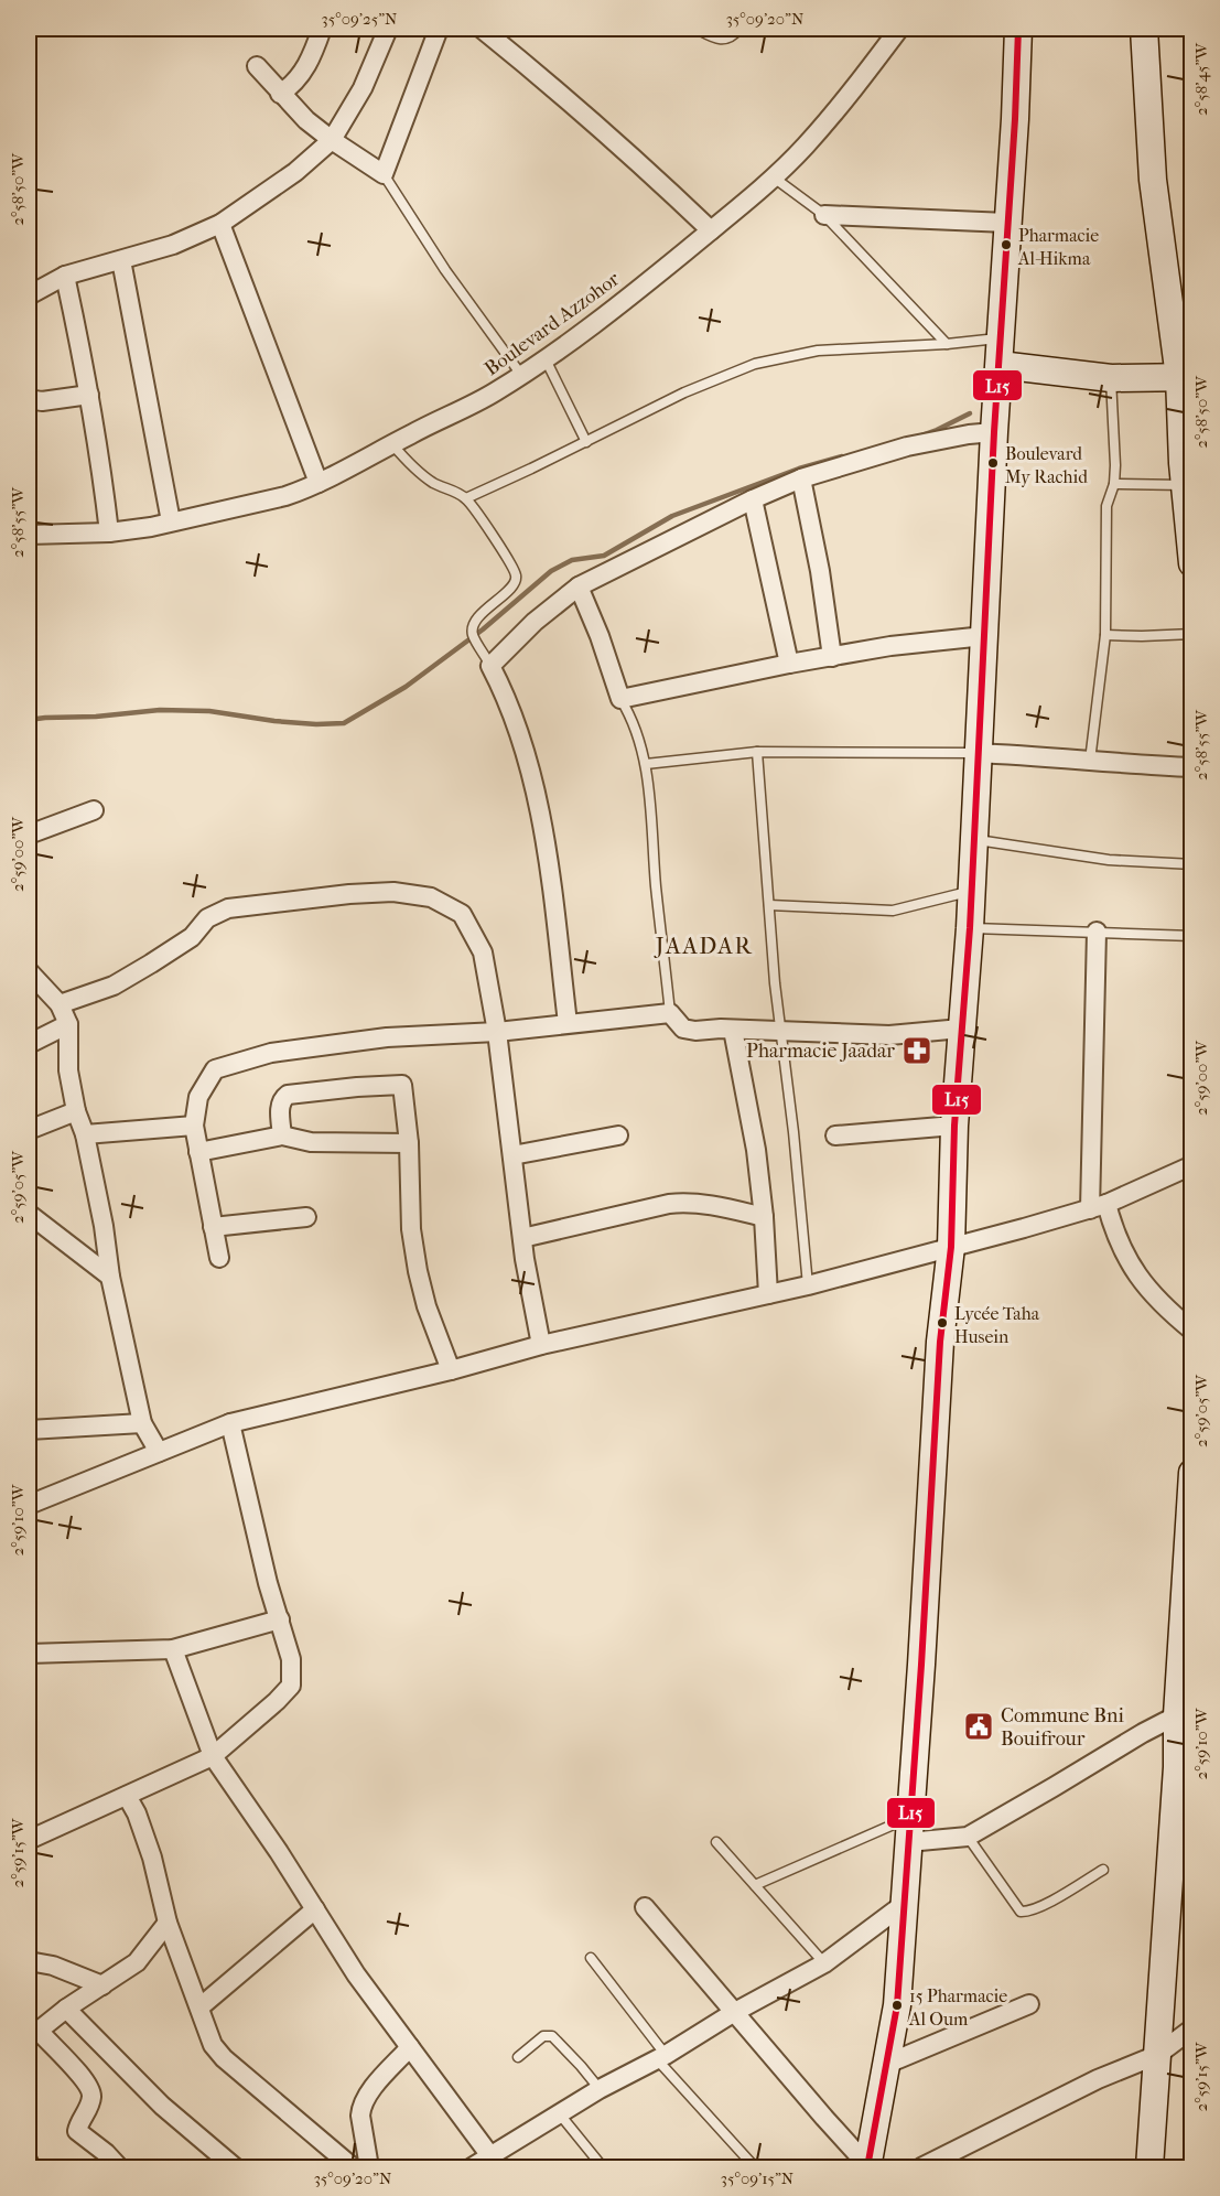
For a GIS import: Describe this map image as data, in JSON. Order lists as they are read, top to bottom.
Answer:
{
  "streets": {
    "street": ["Boulevard Azzohor"]
  },
  "districts": ["JAADAR"],
  "places": {
    "other": [
      "Pharmacie Al-Hikma",
      "Boulevard My Rachid",
      "Lycée Taha Husein",
      "15 Pharmacie Al Oum"
    ],
    "pharmacy": ["Pharmacie Jaadar"],
    "public building": ["Commune Bni Bouifrour"]
  },
  "lines": ["transit line L15"],
  "coordinates": [
    "35°09'25\"N",
    "35°09'20\"N",
    "2°58'45\"W",
    "2°58'50\"W",
    "2°58'55\"W",
    "2°59'00\"W",
    "2°59'05\"W",
    "2°59'10\"W",
    "2°59'15\"W",
    "35°09'15\"N"
  ]
}
